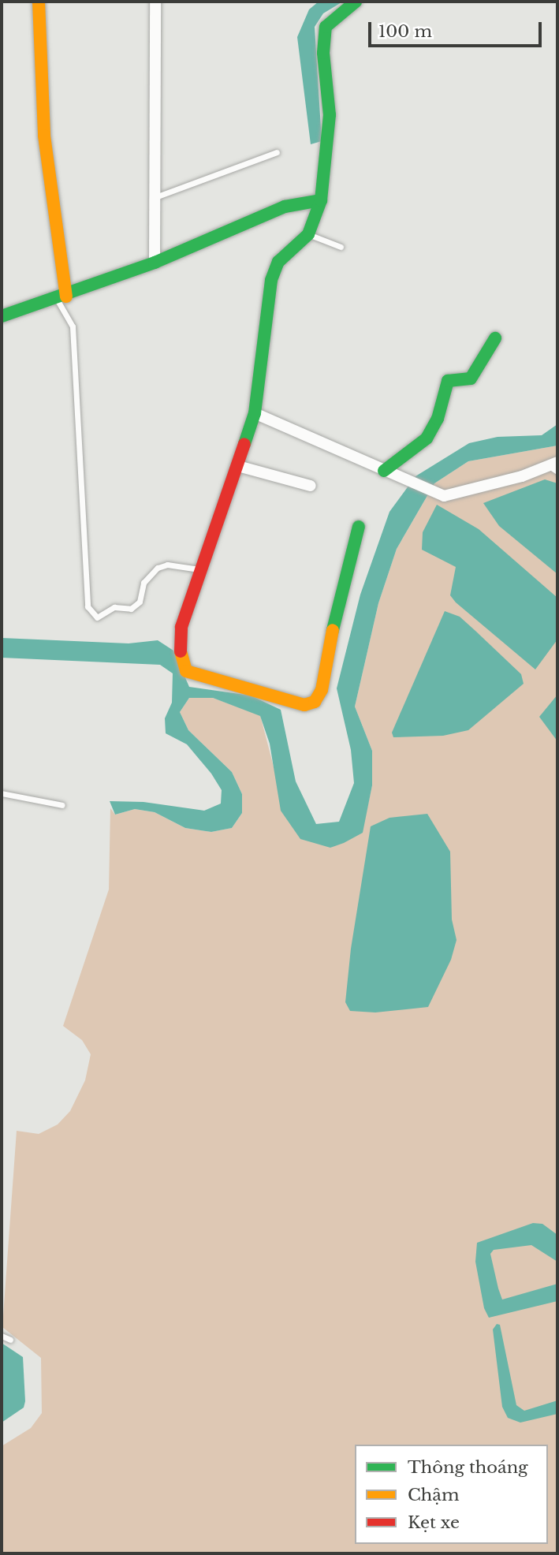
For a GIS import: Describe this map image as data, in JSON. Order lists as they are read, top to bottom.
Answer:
{
  "legend": ["Thông thoáng", "Chậm", "Kẹt xe"],
  "scale_bar": "100 m"
}
